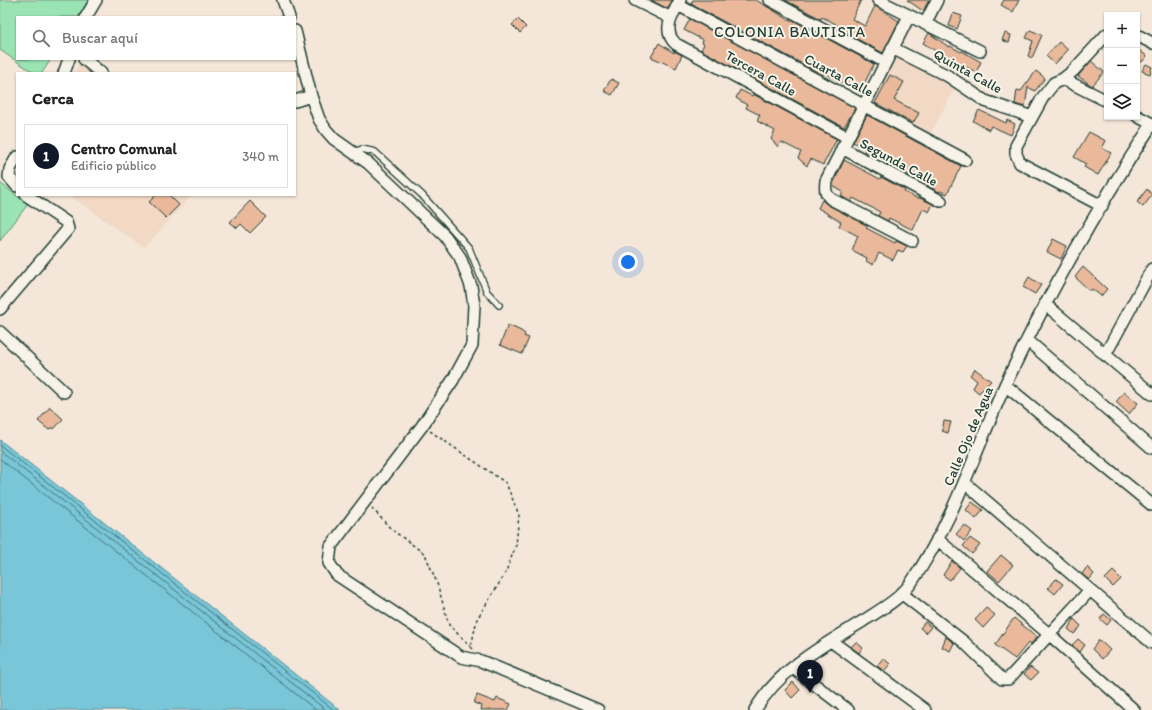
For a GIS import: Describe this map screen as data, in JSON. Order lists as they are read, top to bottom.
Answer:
{
  "streets": {
    "street": [
      "Quinta Calle",
      "Tercera Calle",
      "Cuarta Calle",
      "Segunda Calle",
      "Calle Ojo de Agua"
    ]
  },
  "districts": ["COLONIA BAUTISTA"],
  "page": {
    "map_buttons": ["+", "−"],
    "search": "Buscar aquí",
    "heading": "Cerca",
    "list": [
      {
        "mark": "1",
        "name": "Centro Comunal",
        "note": "Edificio público",
        "value": "340 m"
      }
    ],
    "pins": "1"
  }
}
